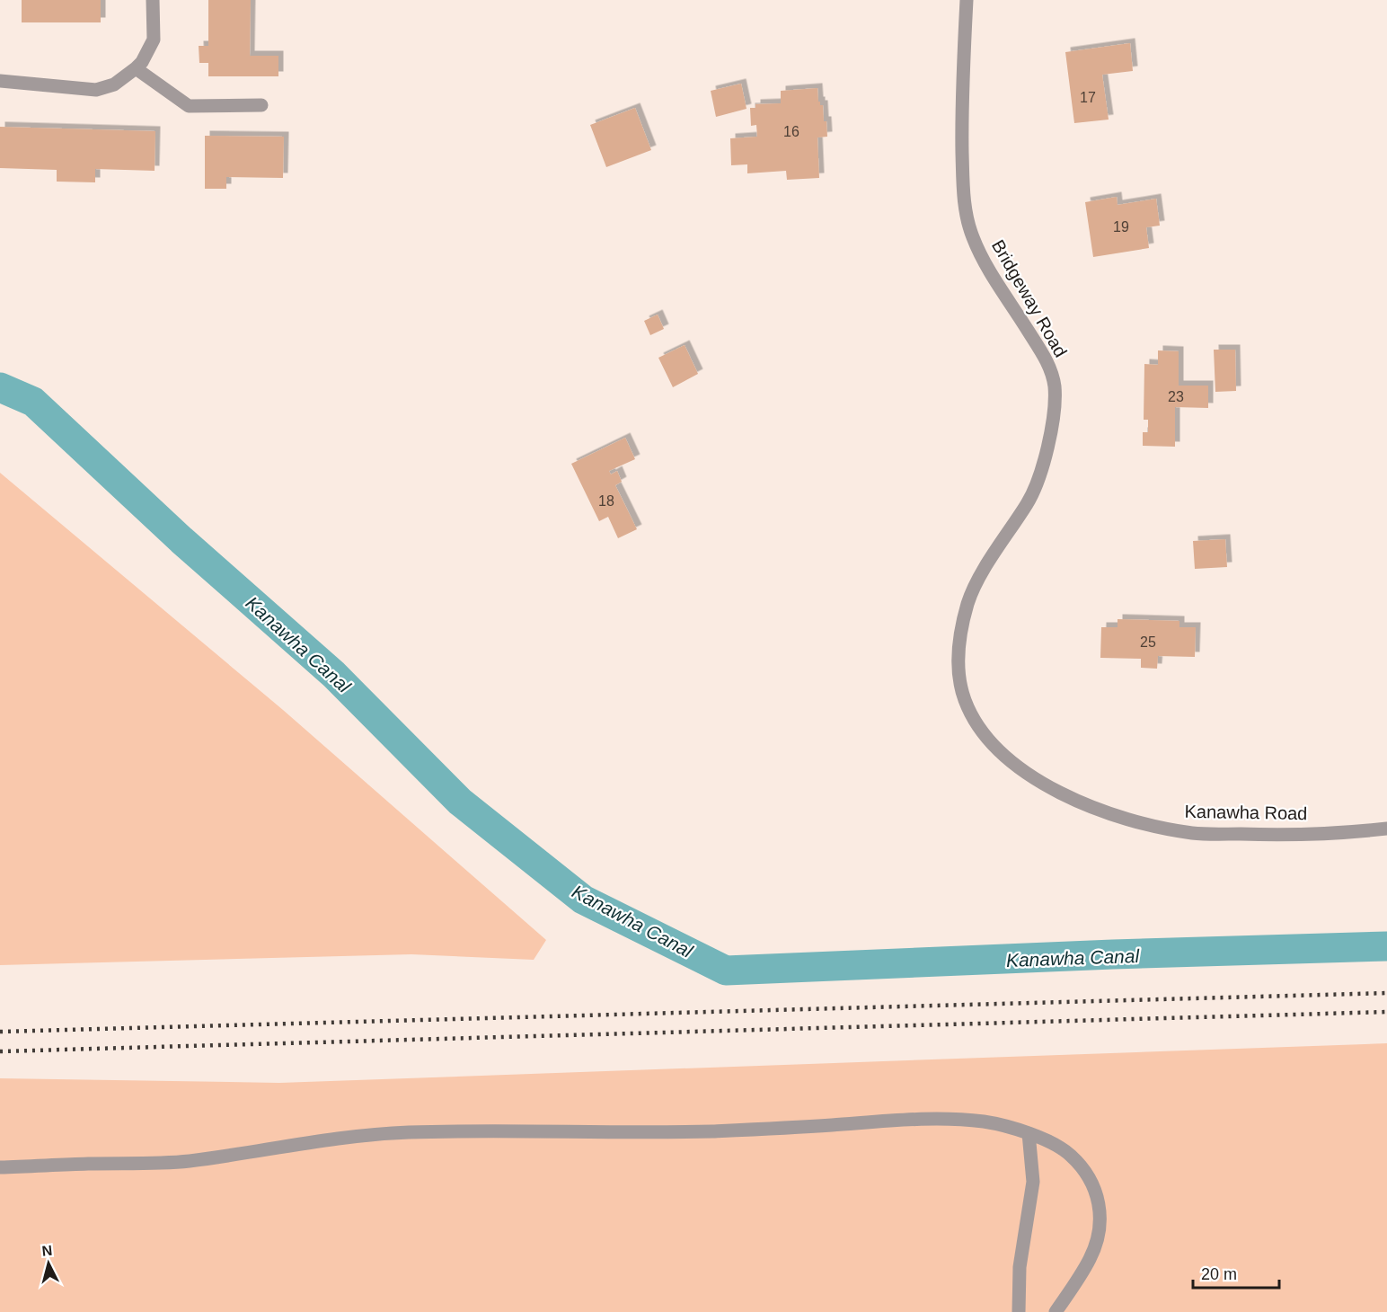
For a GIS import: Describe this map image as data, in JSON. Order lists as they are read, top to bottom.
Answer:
{
  "streets": {
    "street": ["Bridgeway Road", "Kanawha Road"]
  },
  "crossings": [
    ["Bridgeway Road", "Kanawha Road"]
  ],
  "water": ["Kanawha Canal"],
  "house_numbers": [
    "17",
    "16",
    "19",
    "23",
    "18",
    "25"
  ],
  "scale_bar": "20 m",
  "north": "top"
}
